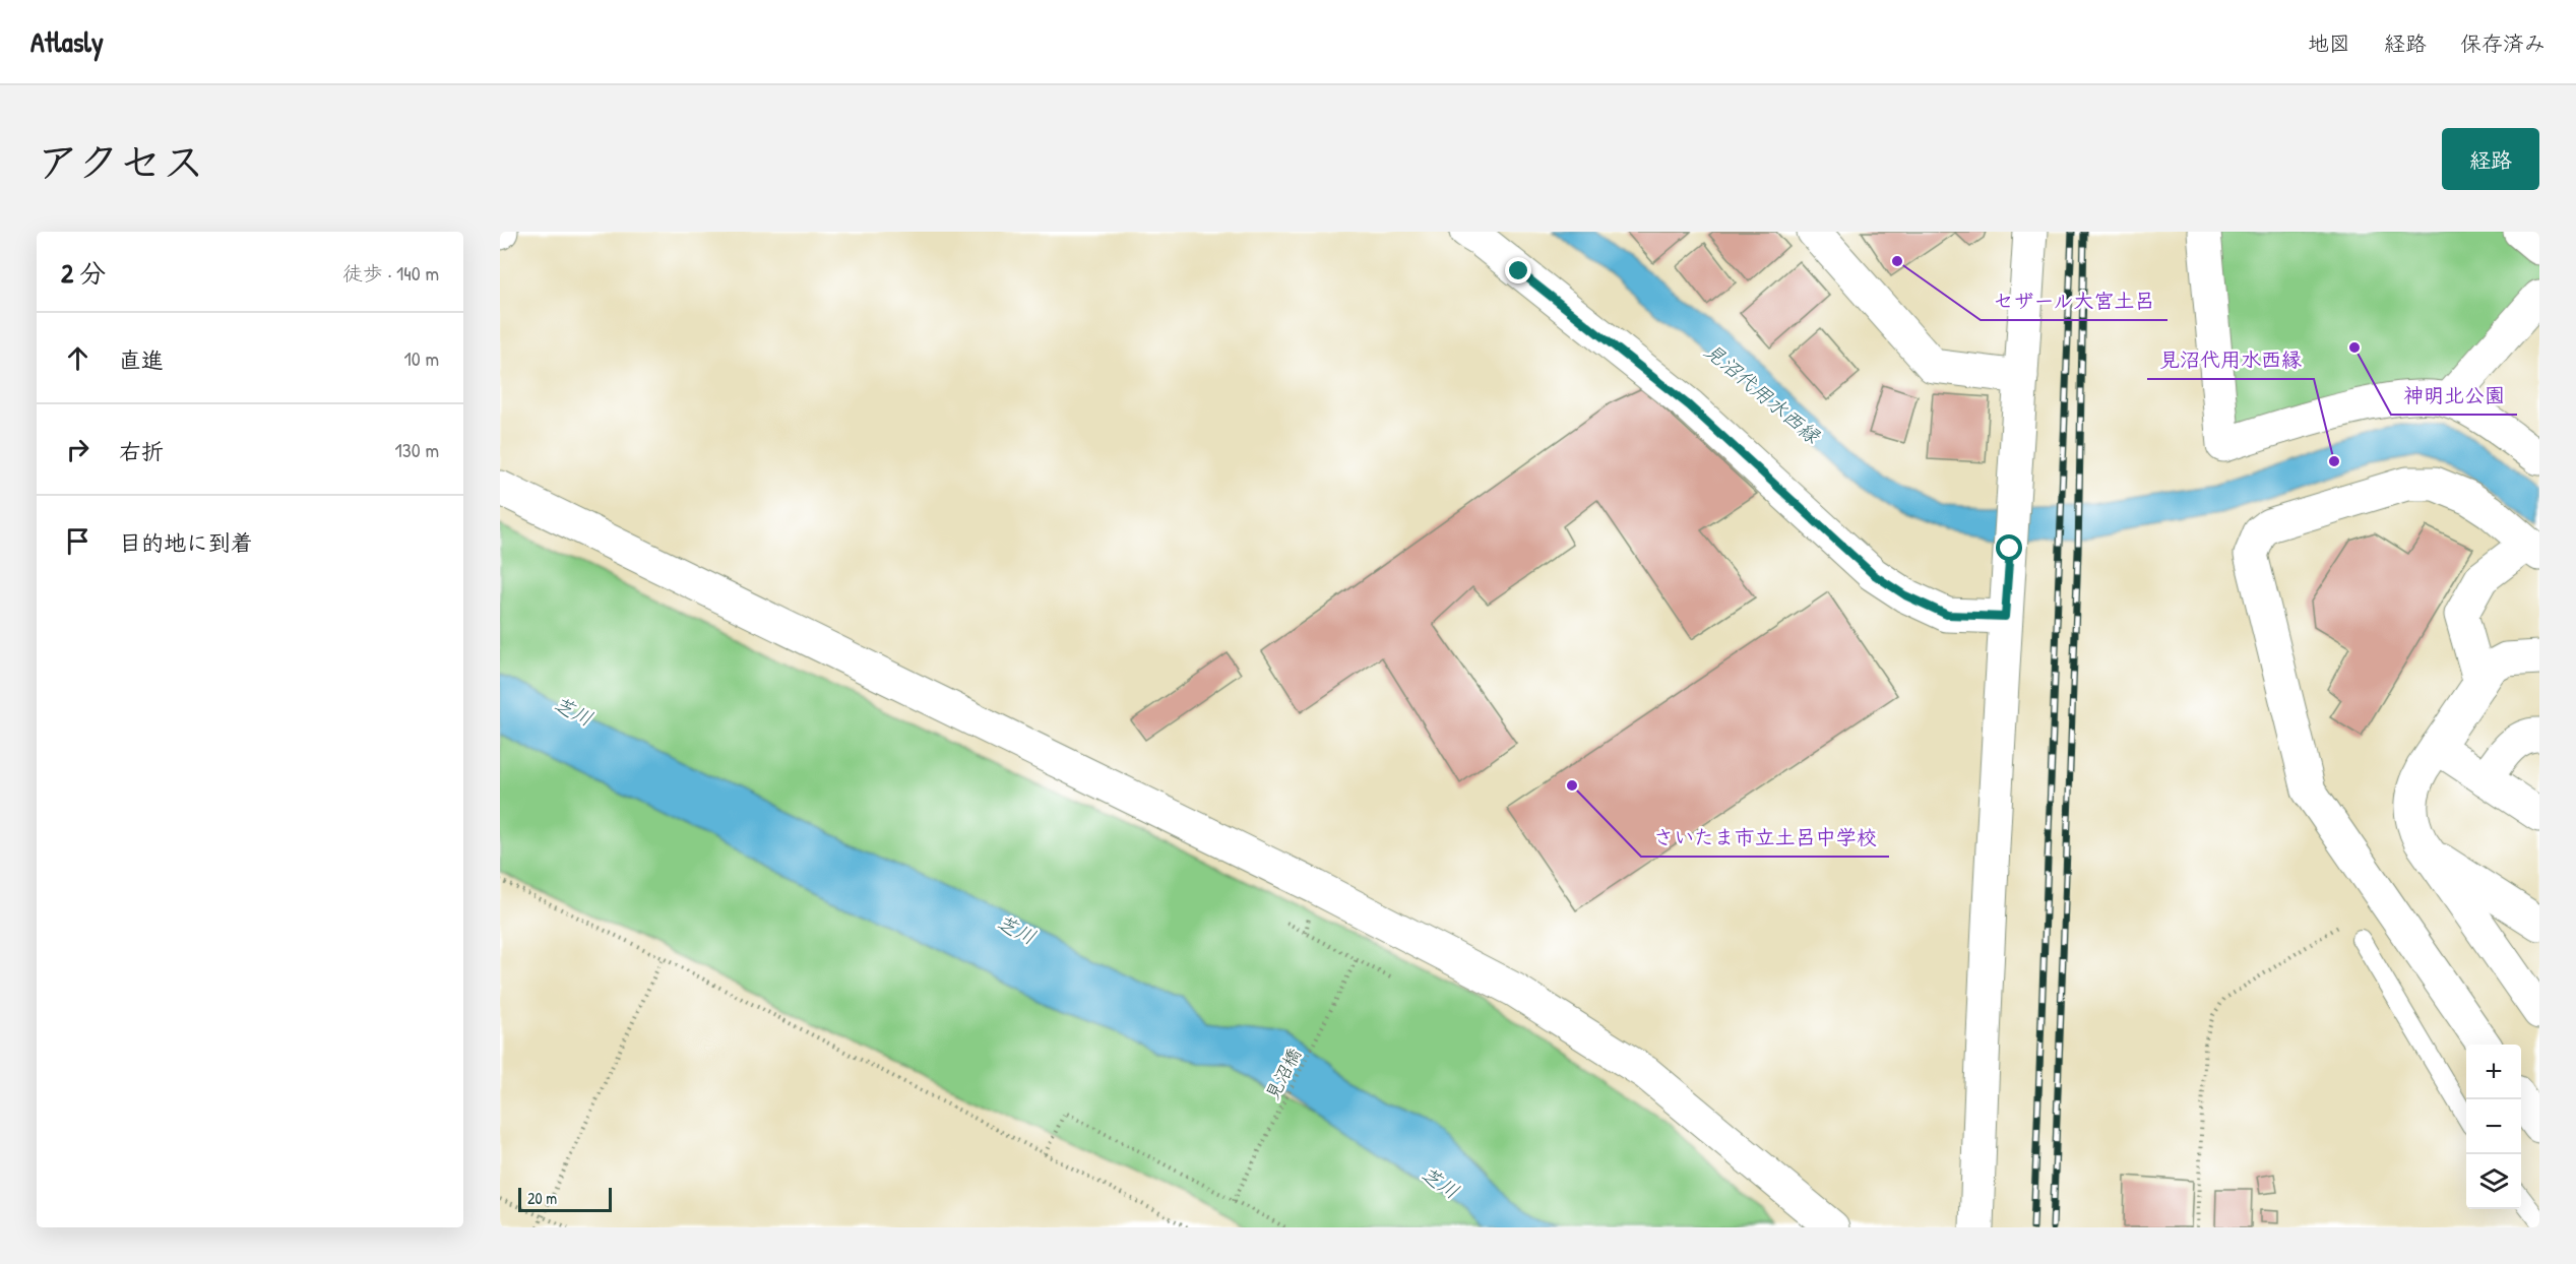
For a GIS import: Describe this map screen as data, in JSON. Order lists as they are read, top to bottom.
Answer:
{
  "streets": {
    "path": ["見沼橋"]
  },
  "water": ["見沼代用水西縁", "芝川"],
  "places": [
    "セザール大宮土呂",
    "神明北公園",
    "見沼代用水西縁",
    "さいたま市立土呂中学校"
  ],
  "scale_bar": "20 m",
  "page": {
    "header": "Atlasly",
    "nav": ["地図", "経路", "保存済み"],
    "title": "アクセス",
    "buttons": "経路",
    "heading": ["2 分", "徒歩 · 140 m"],
    "list": [
      ["直進", "10 m"],
      ["右折", "130 m"],
      "目的地に到着"
    ],
    "map_buttons": ["+", "−"],
    "scale": "20 m"
  }
}
